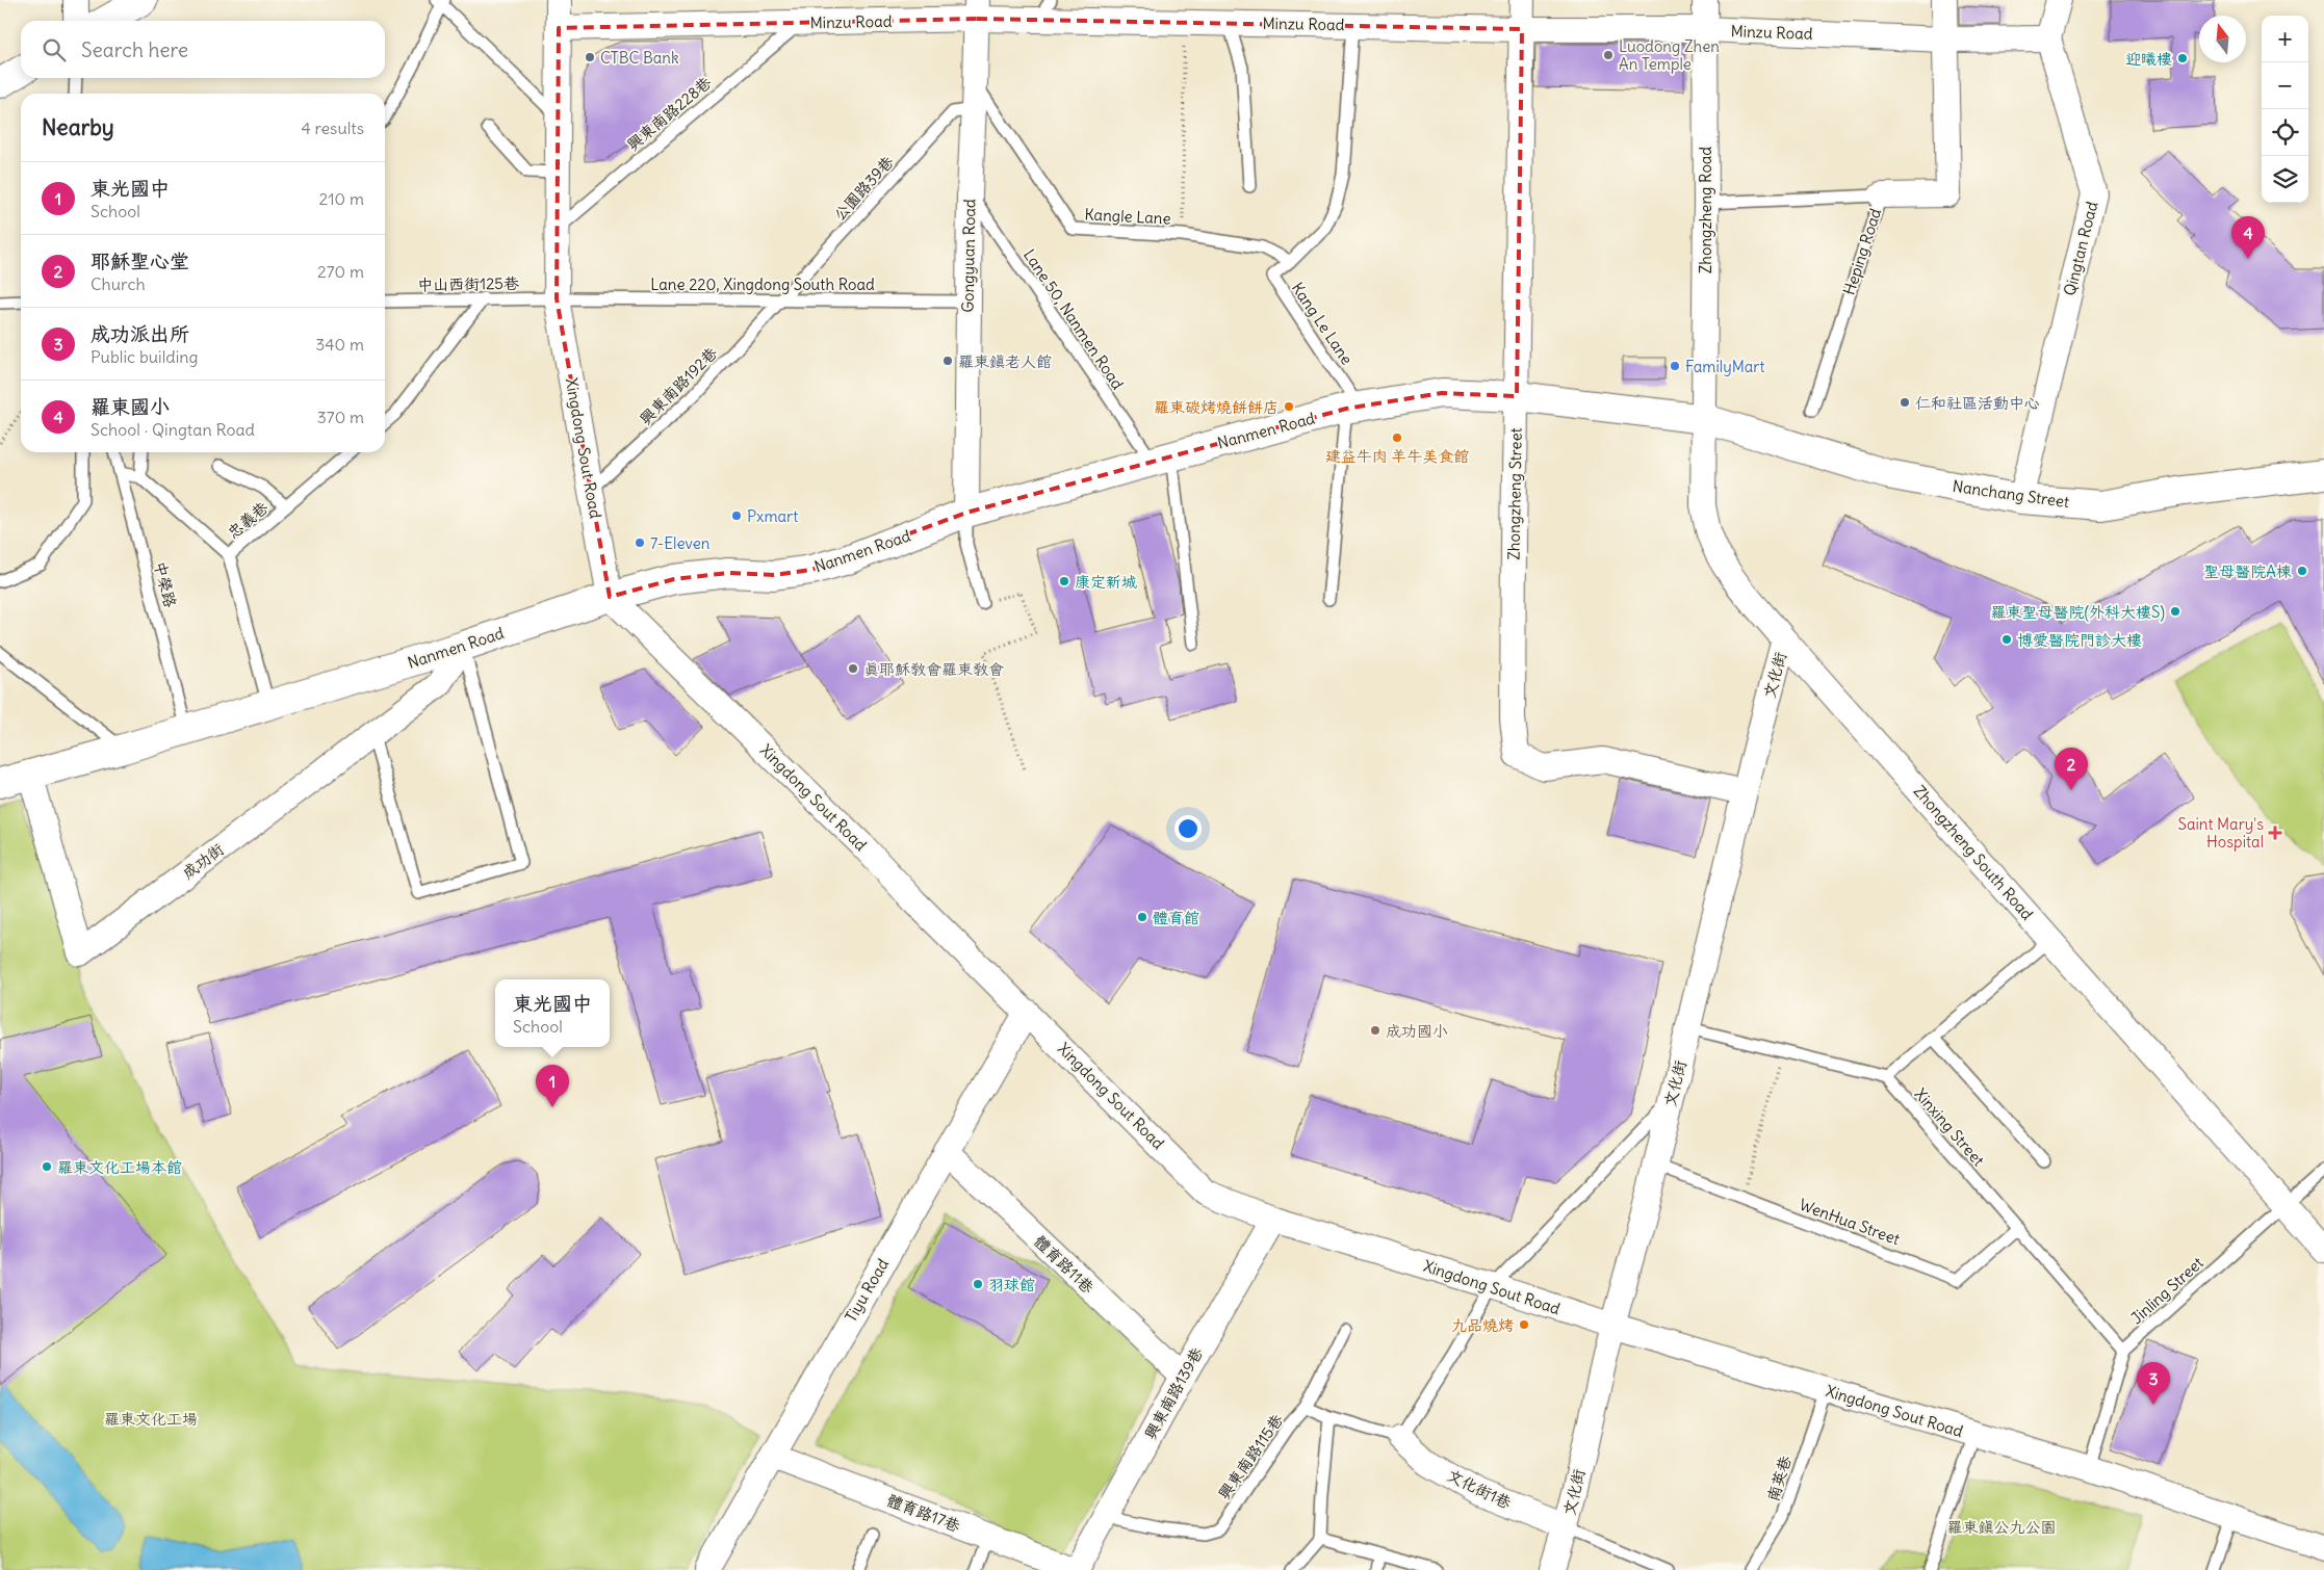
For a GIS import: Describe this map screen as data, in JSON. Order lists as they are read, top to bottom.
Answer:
{
  "streets": {
    "street": [
      "Minzu Road",
      "Zhongzheng Road",
      "Qingtan Road",
      "Heping Road",
      "Gongyuan Road",
      "Nanmen Road",
      "Xingdong Sout Road",
      "Zhongzheng Street",
      "Nanchang Street",
      "文化街",
      "Zhongzheng South Road",
      "成功街",
      "體育路11巷",
      "Tiyu Road",
      "興東南路139巷",
      "文化街1巷",
      "體育路17巷"
    ],
    "lane": [
      "興東南路228巷",
      "公園路39巷",
      "Kangle Lane",
      "中山西街125巷",
      "Lane 220, Xingdong South Road",
      "Lane 50, Nanmen Road",
      "Kang Le Lane",
      "興東南路192巷",
      "忠義巷",
      "中榮路",
      "Xinxing Street",
      "WenHua Street",
      "Jinling Street",
      "興東南路115巷",
      "南英巷"
    ]
  },
  "crossings": [
    ["Minzu Road", "興東南路228巷"],
    ["Minzu Road", "Zhongzheng Road"],
    ["Minzu Road", "Qingtan Road"],
    ["Minzu Road", "Heping Road"],
    ["Minzu Road", "Gongyuan Road"],
    ["Minzu Road", "Xingdong Sout Road"],
    ["Minzu Road", "Zhongzheng Street"],
    ["興東南路228巷", "Xingdong Sout Road"],
    ["公園路39巷", "Gongyuan Road"],
    ["公園路39巷", "Lane 220, Xingdong South Road"],
    ["公園路39巷", "興東南路192巷"],
    ["Zhongzheng Road", "Nanmen Road"],
    ["Zhongzheng Road", "Nanchang Street"],
    ["Zhongzheng Road", "Zhongzheng South Road"],
    ["Kangle Lane", "Gongyuan Road"],
    ["Kangle Lane", "Kang Le Lane"],
    ["Qingtan Road", "Nanchang Street"],
    ["Gongyuan Road", "Lane 220, Xingdong South Road"],
    ["Gongyuan Road", "Lane 50, Nanmen Road"],
    ["Gongyuan Road", "Nanmen Road"],
    ["中山西街125巷", "Lane 220, Xingdong South Road"],
    ["中山西街125巷", "Xingdong Sout Road"],
    ["Lane 220, Xingdong South Road", "興東南路192巷"],
    ["Lane 220, Xingdong South Road", "Xingdong Sout Road"],
    ["Lane 50, Nanmen Road", "Nanmen Road"],
    ["Kang Le Lane", "Nanmen Road"],
    ["興東南路192巷", "Xingdong Sout Road"],
    ["Nanmen Road", "Xingdong Sout Road"],
    ["Nanmen Road", "Zhongzheng Street"],
    ["Nanmen Road", "Nanchang Street"],
    ["Nanmen Road", "忠義巷"],
    ["Nanmen Road", "中榮路"],
    ["Nanmen Road", "Zhongzheng South Road"],
    ["Nanmen Road", "成功街"],
    ["Xingdong Sout Road", "文化街"],
    ["Xingdong Sout Road", "Tiyu Road"],
    ["Xingdong Sout Road", "興東南路139巷"],
    ["Xingdong Sout Road", "南英巷"],
    ["Zhongzheng Street", "文化街"],
    ["Nanchang Street", "Zhongzheng South Road"],
    ["文化街", "Zhongzheng South Road"],
    ["文化街", "WenHua Street"],
    ["文化街", "文化街1巷"],
    ["Zhongzheng South Road", "Jinling Street"],
    ["Xinxing Street", "WenHua Street"],
    ["Xinxing Street", "Jinling Street"],
    ["體育路11巷", "Tiyu Road"],
    ["體育路11巷", "興東南路139巷"],
    ["Tiyu Road", "體育路17巷"],
    ["興東南路139巷", "興東南路115巷"],
    ["興東南路139巷", "體育路17巷"]
  ],
  "parks": ["羅東文化工場", "羅東鎮公九公園"],
  "places": {
    "other": [
      "Luodong Zhen An Temple",
      "CTBC Bank",
      "迎曦樓",
      "羅東鎮老人館",
      "FamilyMart",
      "仁和社區活動中心",
      "羅東碳烤燒餅餅店",
      "建益牛肉 羊牛美食館",
      "Pxmart",
      "7-Eleven",
      "聖母醫院A棟",
      "康定新城",
      "羅東聖母醫院(外科大樓S)",
      "博愛醫院門診大樓",
      "真耶穌教會羅東教會",
      "體育館",
      "成功國小",
      "羅東文化工場本館",
      "羽球館",
      "九品燒烤"
    ],
    "health": ["Saint Mary's Hospital"]
  },
  "north": "top",
  "page": {
    "map_buttons": ["+", "−"],
    "search": "Search here",
    "heading": ["Nearby", "4 results"],
    "list": [
      {
        "mark": "1",
        "name": "東光國中",
        "note": "School",
        "value": "210 m"
      },
      {
        "mark": "2",
        "name": "耶穌聖心堂",
        "note": "Church",
        "value": "270 m"
      },
      {
        "mark": "3",
        "name": "成功派出所",
        "note": "Public building",
        "value": "340 m"
      },
      {
        "mark": "4",
        "name": "羅東國小",
        "note": "School · Qingtan Road",
        "value": "370 m"
      }
    ],
    "pins": [
      "4",
      "2",
      "1",
      "3"
    ],
    "popup": ["東光國中", "School"]
  }
}
